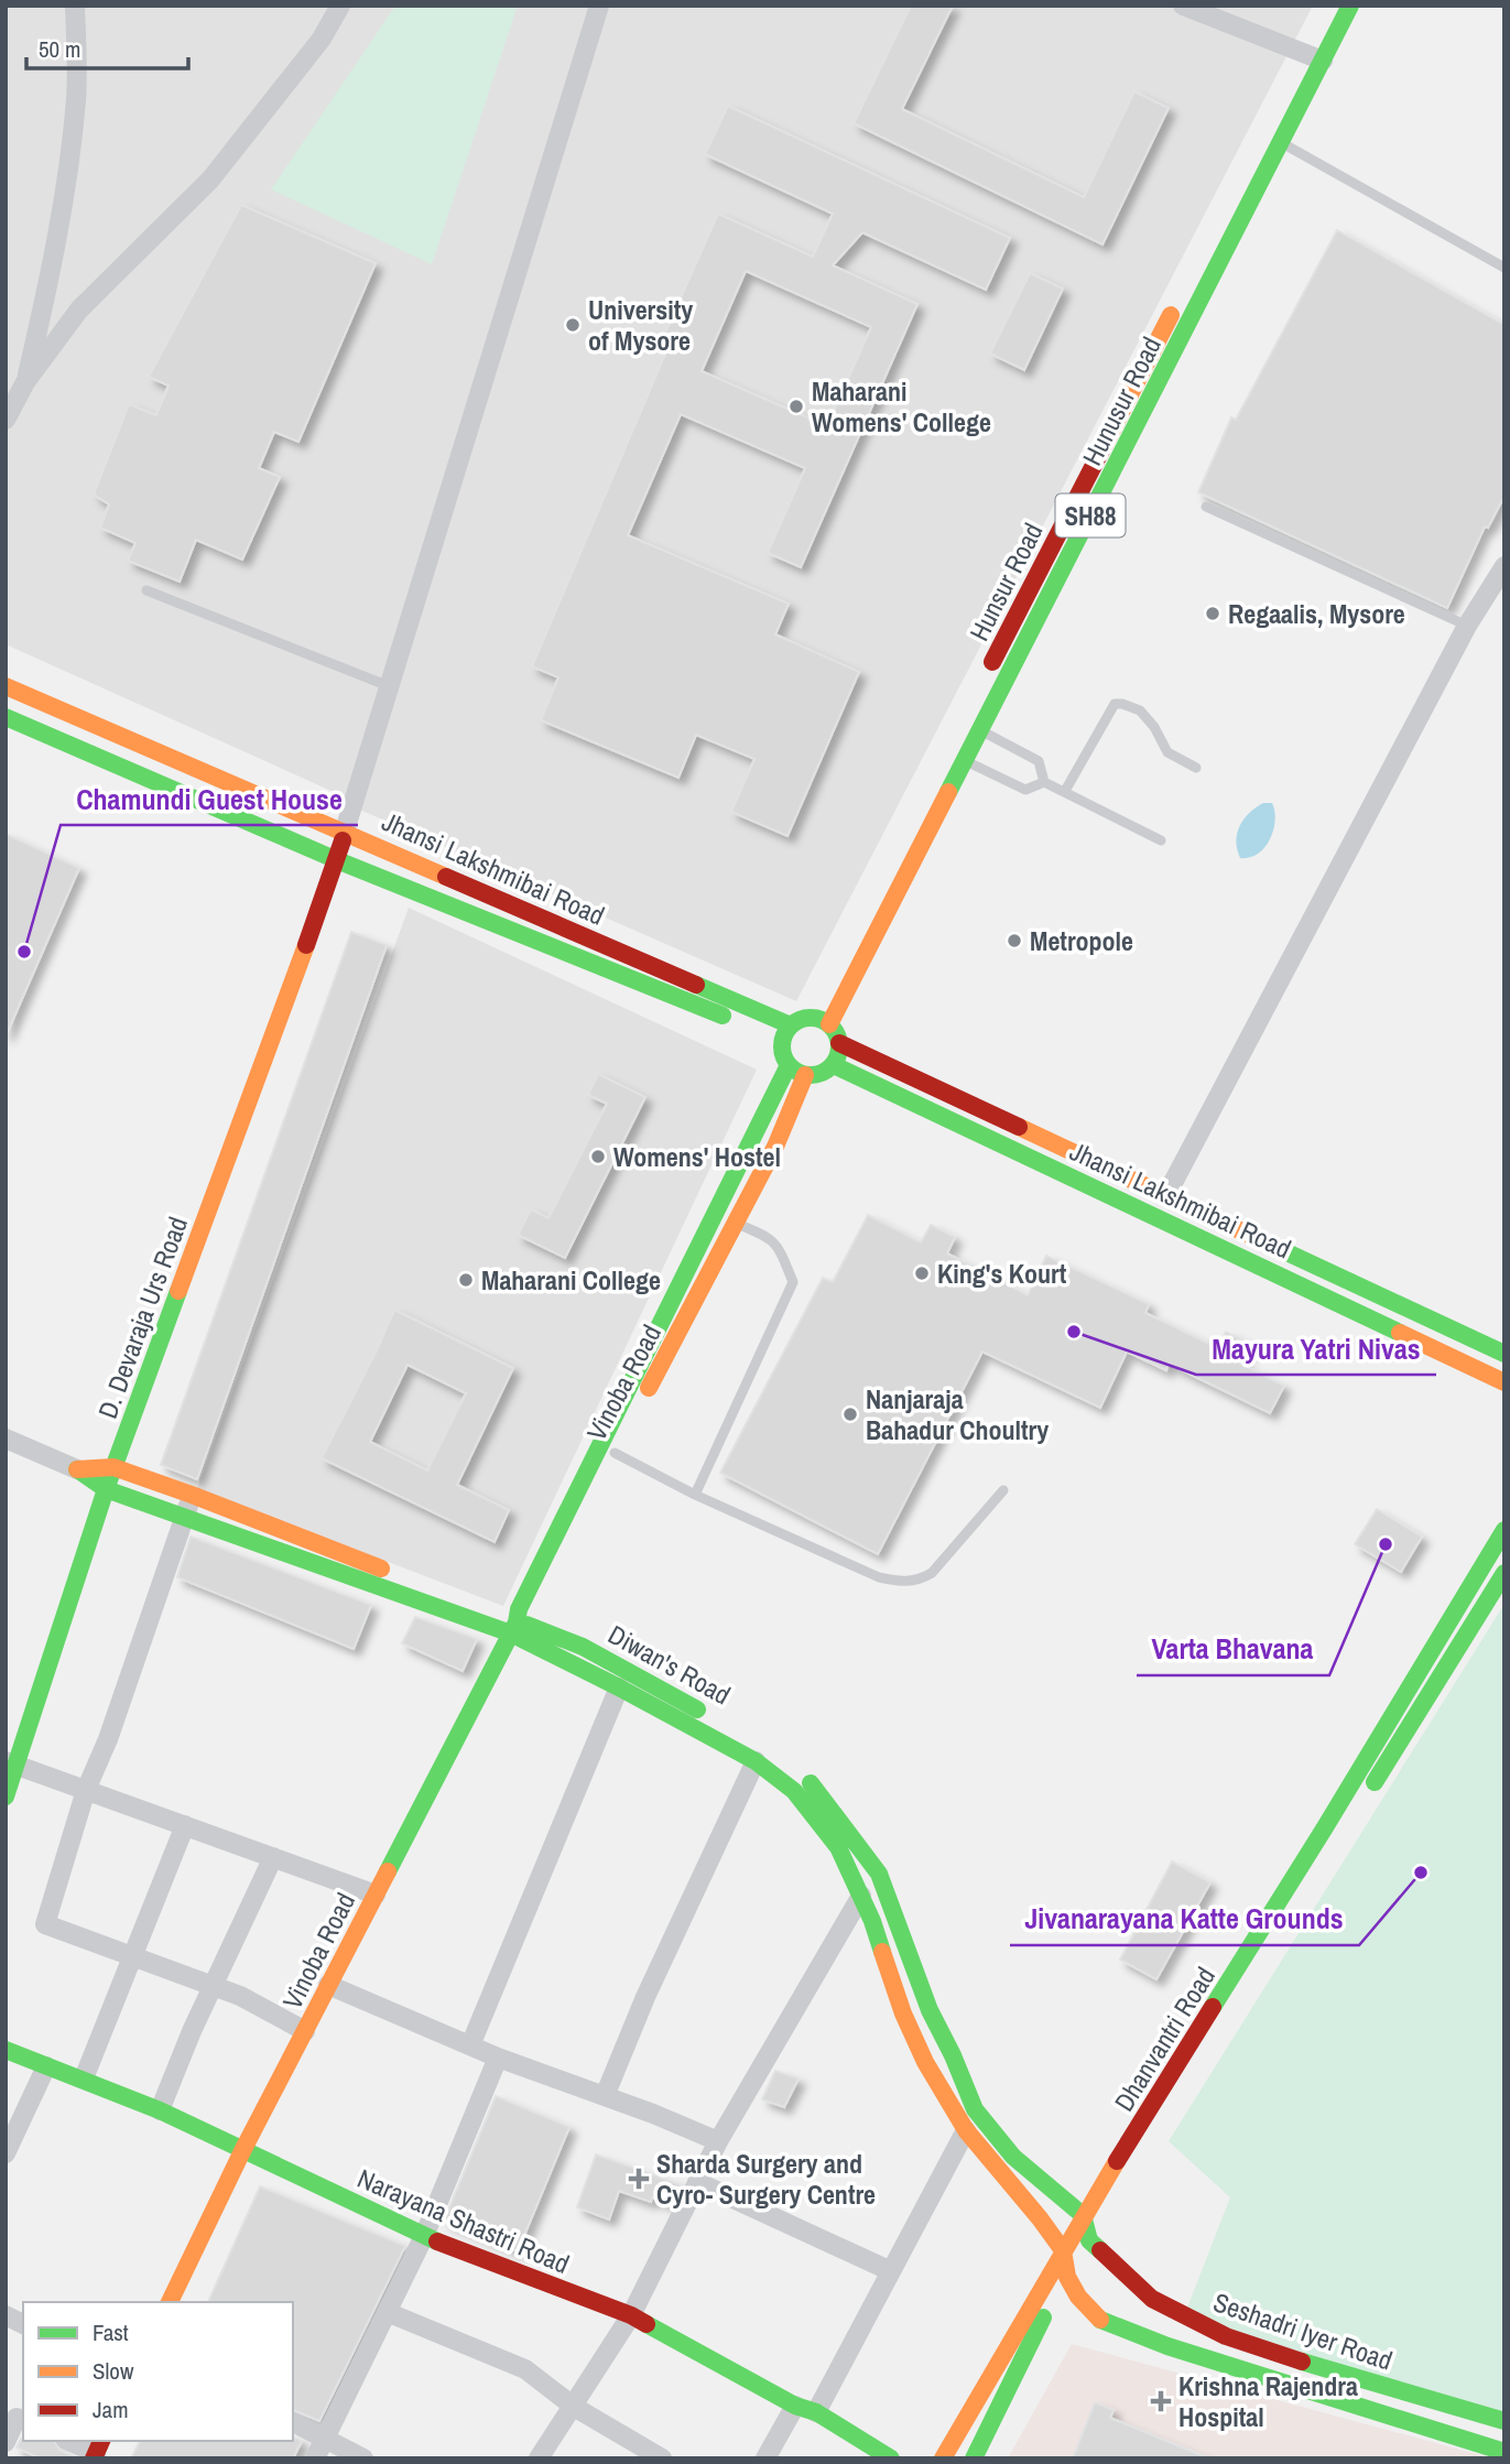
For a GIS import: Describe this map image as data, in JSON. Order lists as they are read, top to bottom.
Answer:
{
  "streets": {
    "street": [
      "Hunusur Road",
      "SH88",
      "Hunsur Road",
      "Jhansi Lakshmibai Road",
      "D. Devaraja Urs Road",
      "Vinoba Road",
      "Diwan's Road",
      "Dhanvantri Road",
      "Narayana Shastri Road",
      "Seshadri Iyer Road"
    ]
  },
  "crossings": [
    ["Hunusur Road", "Jhansi Lakshmibai Road"],
    ["Hunusur Road", "Vinoba Road"],
    ["Jhansi Lakshmibai Road", "D. Devaraja Urs Road"],
    ["Jhansi Lakshmibai Road", "Vinoba Road"],
    ["D. Devaraja Urs Road", "Diwan's Road"],
    ["Vinoba Road", "Diwan's Road"],
    ["Vinoba Road", "Narayana Shastri Road"],
    ["Diwan's Road", "Dhanvantri Road"]
  ],
  "places": {
    "other": [
      "University of Mysore",
      "Maharani Womens' College",
      "Regaalis, Mysore",
      "Metropole",
      "Chamundi Guest House",
      "Womens' Hostel",
      "King's Kourt",
      "Maharani College",
      "Mayura Yatri Nivas",
      "Nanjaraja Bahadur Choultry",
      "Varta Bhavana",
      "Jivanarayana Katte Grounds"
    ],
    "health": ["Sharda Surgery and Cyro- Surgery Centre", "Krishna Rajendra Hospital"]
  },
  "legend": ["Fast", "Slow", "Jam"],
  "scale_bar": "50 m"
}
